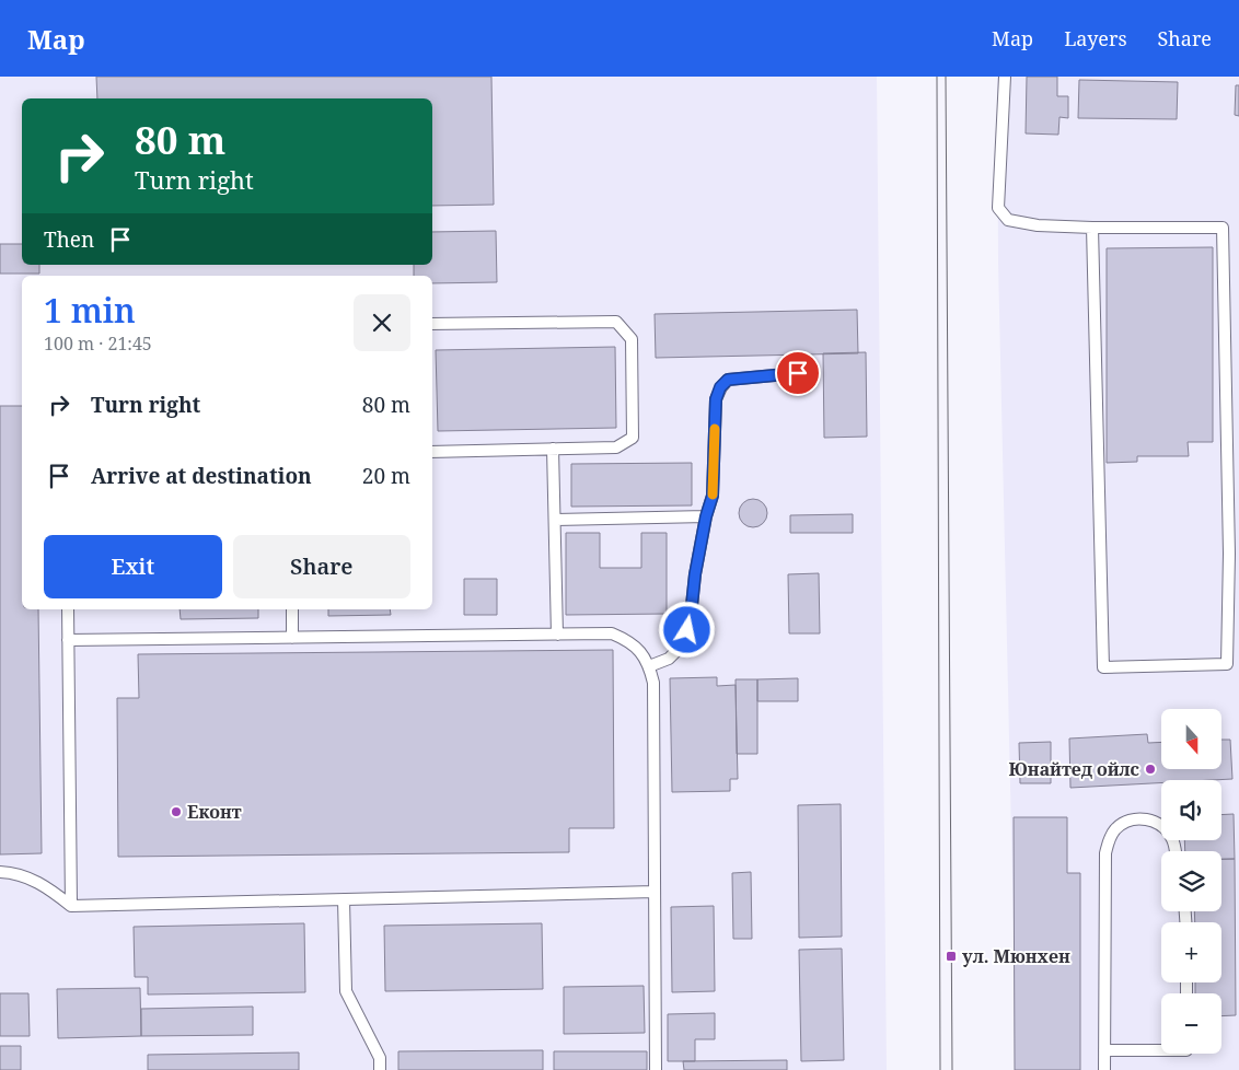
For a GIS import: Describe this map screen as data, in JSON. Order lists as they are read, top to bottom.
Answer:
{
  "places": {
    "other": ["Юнайтед ойлс", "Еконт"],
    "transit": ["ул. Мюнхен"]
  },
  "north": "bottom",
  "page": {
    "header": "Map",
    "nav": ["Map", "Layers", "Share"],
    "turn": ["80 m", "Turn right"],
    "then": "Then",
    "heading": ["1 min", "100 m · 21:45"],
    "list": [
      {
        "name": "Turn right",
        "value": "80 m"
      },
      {
        "name": "Arrive at destination",
        "value": "20 m"
      }
    ],
    "buttons": ["Exit", "Share"],
    "map_buttons": ["+", "−"]
  }
}
